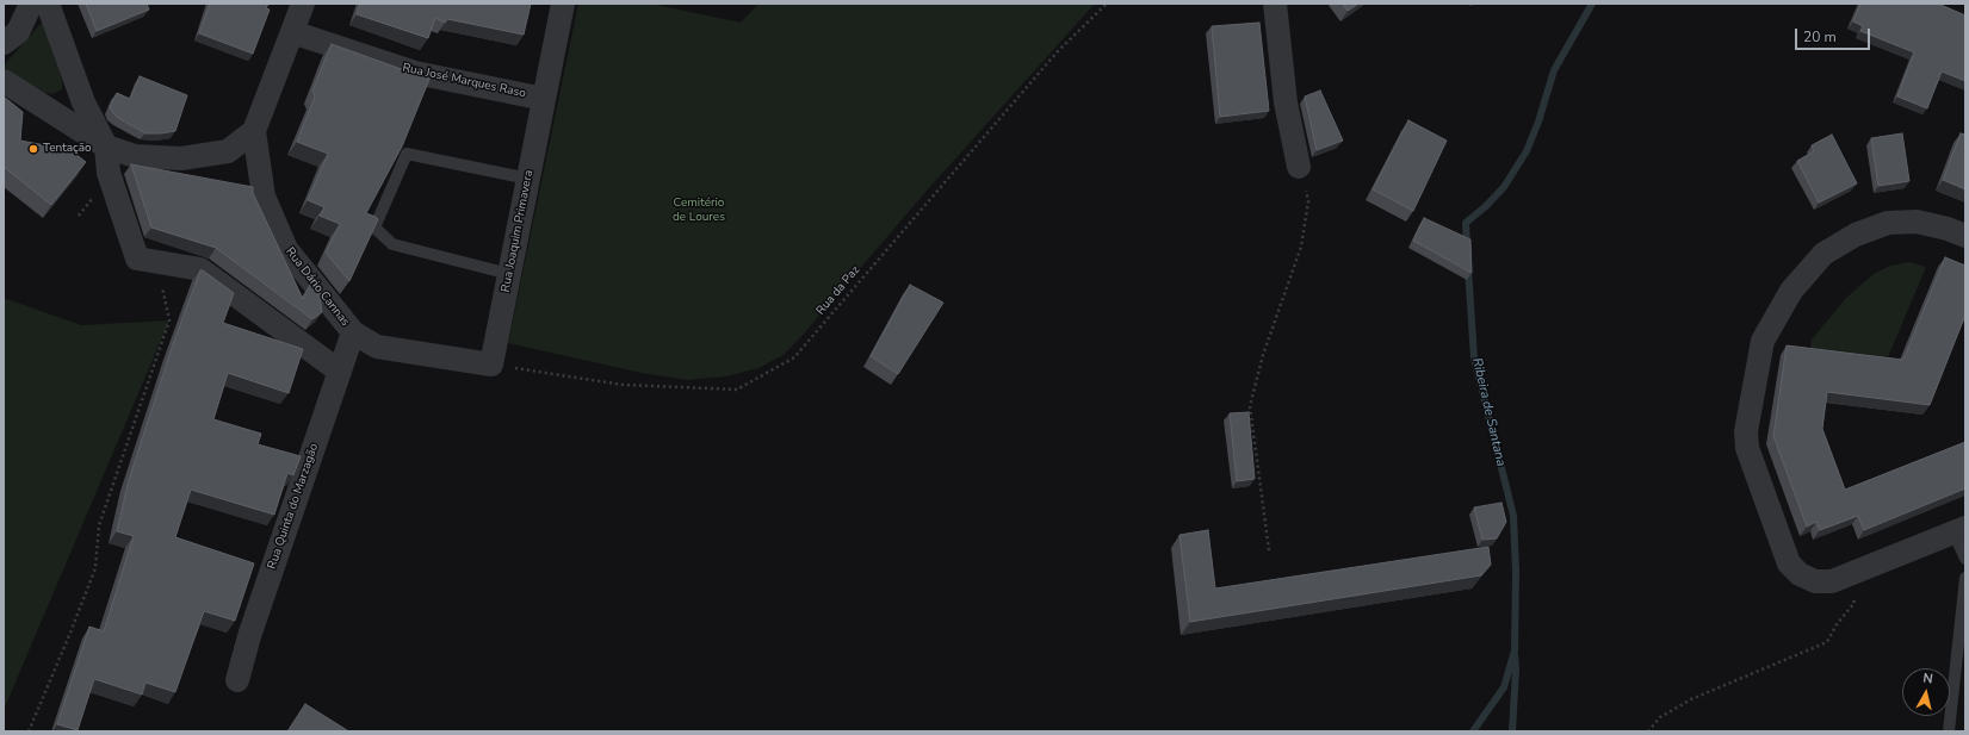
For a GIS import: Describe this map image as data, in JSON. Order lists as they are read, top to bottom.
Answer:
{
  "streets": {
    "street": [
      "Rua José Marques Raso",
      "Rua Joaquim Primavera",
      "Rua Dário Cannas",
      "Rua Quinta do Marzagão"
    ],
    "path": ["Rua da Paz"]
  },
  "crossings": [
    ["Rua José Marques Raso", "Rua Joaquim Primavera"],
    ["Rua José Marques Raso", "Rua Dário Cannas"],
    ["Rua Joaquim Primavera", "Rua Dário Cannas"],
    ["Rua Joaquim Primavera", "Rua da Paz"],
    ["Rua Dário Cannas", "Rua da Paz"],
    ["Rua Dário Cannas", "Rua Quinta do Marzagão"]
  ],
  "water": ["Ribeira de Santana"],
  "parks": ["Cemitério de Loures"],
  "places": ["Tentação"],
  "scale_bar": "20 m",
  "north": "top"
}
